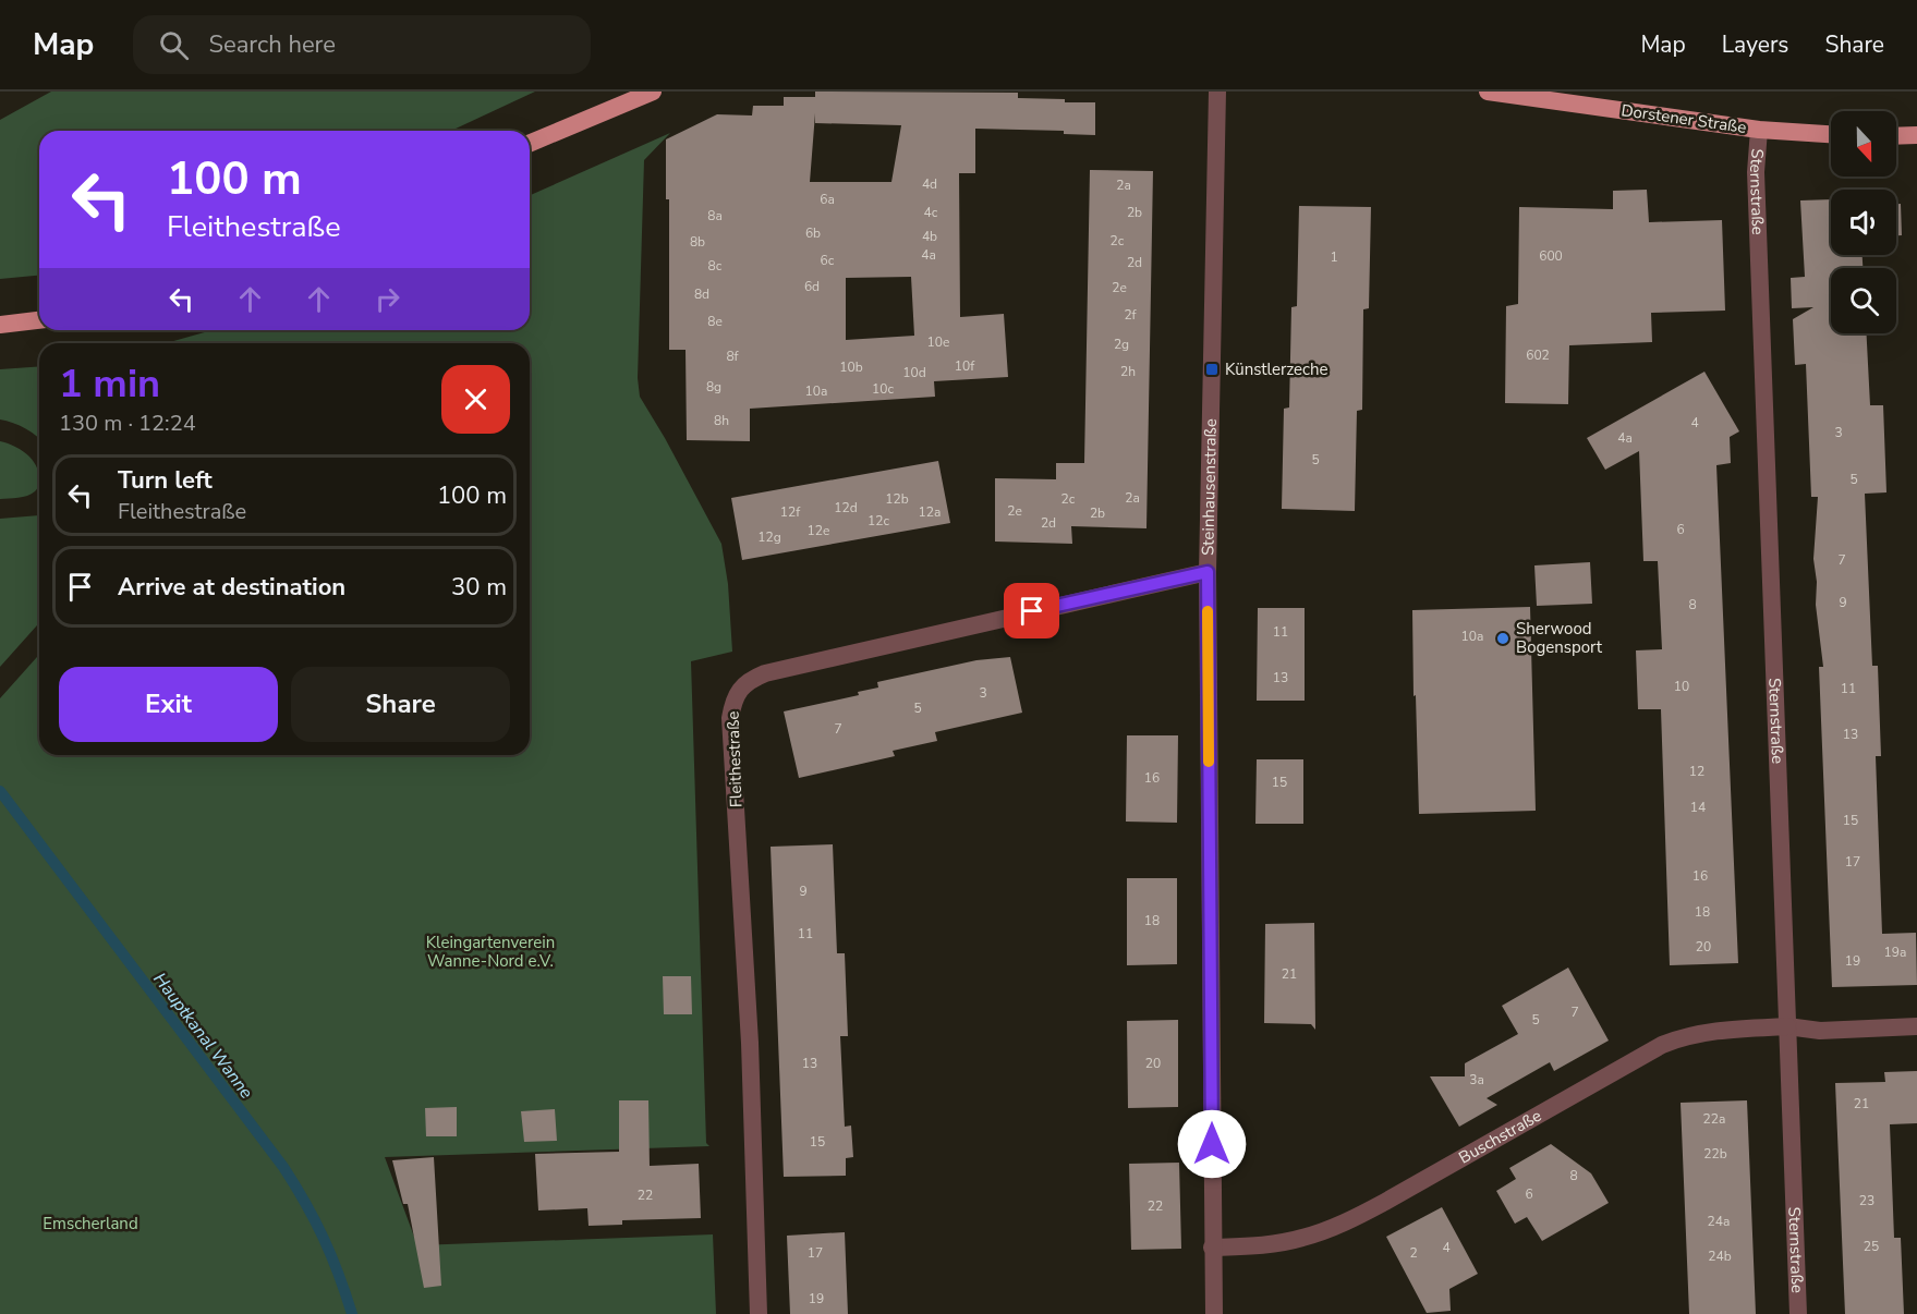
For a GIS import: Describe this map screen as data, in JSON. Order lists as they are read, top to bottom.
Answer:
{
  "streets": {
    "main road": ["Dorstener Straße"],
    "street": [
      "Sternstraße",
      "Steinhausenstraße",
      "Fleithestraße",
      "Buschstraße"
    ]
  },
  "crossings": [
    ["Dorstener Straße", "Sternstraße"],
    ["Sternstraße", "Buschstraße"],
    ["Steinhausenstraße", "Fleithestraße"],
    ["Steinhausenstraße", "Buschstraße"]
  ],
  "water": ["Hauptkanal Wanne"],
  "parks": ["Kleingartenverein Wanne-Nord e.V.", "Emscherland"],
  "places": {
    "transit": ["Künstlerzeche"],
    "other": ["Sherwood Bogensport"]
  },
  "house_numbers": [
    "4d",
    "2a",
    "6a",
    "4c",
    "2b",
    "8a",
    "6b",
    "4b",
    "2c",
    "8b",
    "4a",
    "600",
    "1",
    "6c",
    "2d",
    "8c",
    "6d",
    "2e",
    "8d",
    "2f",
    "8e",
    "10e",
    "2g",
    "602",
    "8f",
    "10f",
    "10b",
    "2h",
    "10d",
    "8g",
    "10c",
    "10a",
    "8h",
    "4",
    "3",
    "4a",
    "5",
    "5",
    "2a",
    "12b",
    "2c",
    "12d",
    "2e",
    "12f",
    "12a",
    "2b",
    "12c",
    "2d",
    "6",
    "12e",
    "12g",
    "7",
    "9",
    "8",
    "11",
    "10a",
    "13",
    "10",
    "11",
    "3",
    "5",
    "7",
    "13",
    "12",
    "16",
    "15",
    "14",
    "15",
    "17",
    "16",
    "9",
    "18",
    "18",
    "11",
    "20",
    "19a",
    "19",
    "21",
    "7",
    "5",
    "13",
    "20",
    "3a",
    "21",
    "22a",
    "15",
    "22b",
    "8",
    "6",
    "22",
    "23",
    "22",
    "24a",
    "25",
    "4",
    "17",
    "2",
    "24b",
    "19"
  ],
  "north": "bottom",
  "page": {
    "header": "Map",
    "search": "Search here",
    "nav": ["Map", "Layers", "Share"],
    "turn": ["100 m", "Fleithestraße"],
    "heading": ["1 min", "130 m · 12:24"],
    "list": [
      {
        "name": "Turn left",
        "note": "Fleithestraße",
        "value": "100 m"
      },
      {
        "name": "Arrive at destination",
        "value": "30 m"
      }
    ],
    "buttons": ["Exit", "Share"]
  }
}
